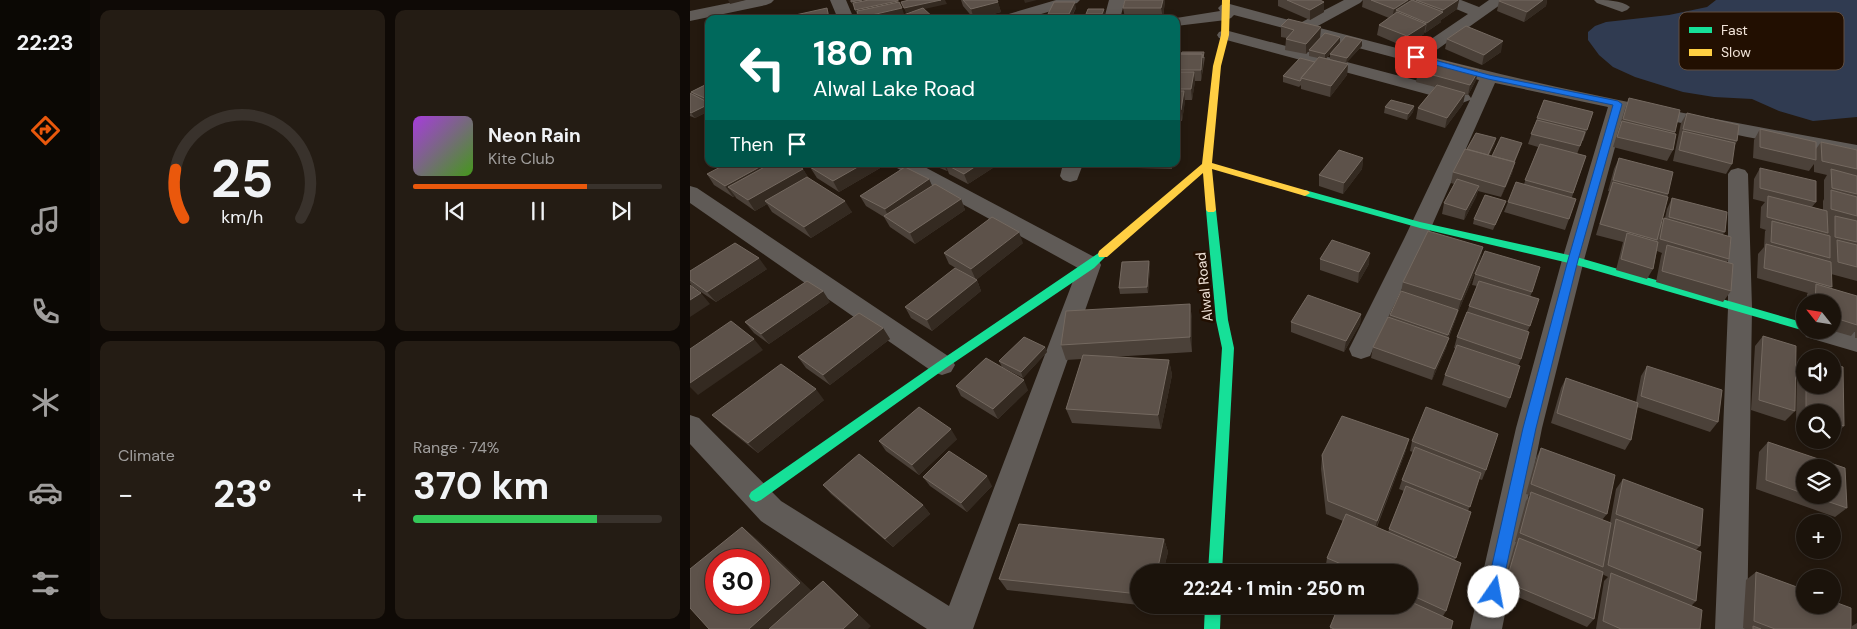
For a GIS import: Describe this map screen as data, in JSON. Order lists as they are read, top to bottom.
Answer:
{
  "streets": {
    "street": ["Alwal Road"]
  },
  "legend": ["Fast", "Slow"],
  "north": "top left",
  "page": {
    "tabs": "22:23",
    "turn": ["180 m", "Alwal Lake Road"],
    "song": ["Neon Rain", "Kite Club"],
    "then": "Then",
    "map_buttons": ["+", "−"],
    "tile": [
      "Climate",
      ["Range · 74%", "370 km"]
    ],
    "heat": ["−", "23°", "+"],
    "limit": "30",
    "trip": "22:24 · 1 min · 250 m",
    "gauge": ["25", "km/h"]
  }
}
